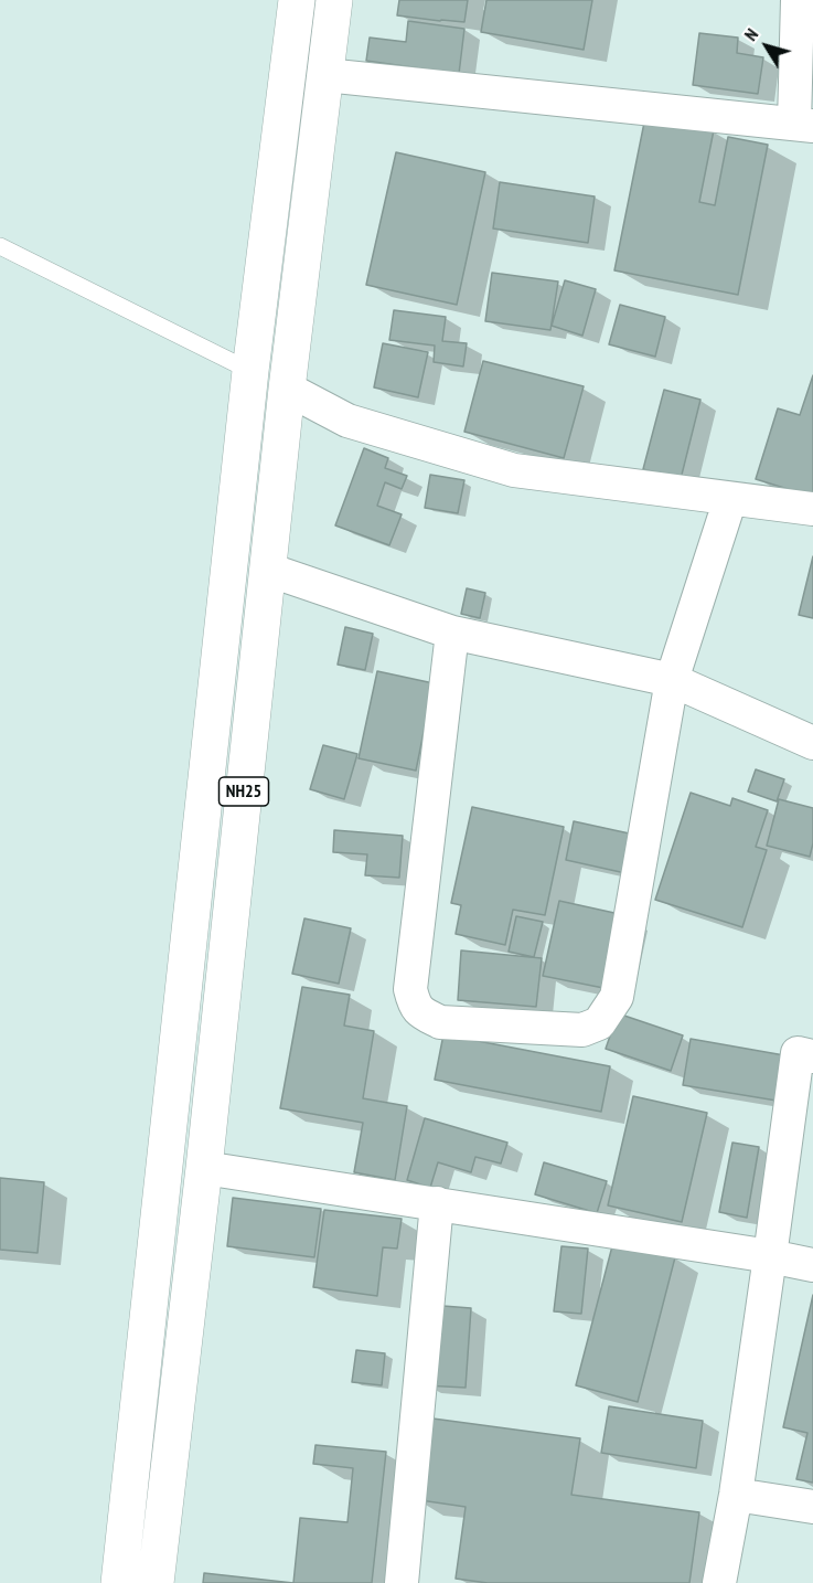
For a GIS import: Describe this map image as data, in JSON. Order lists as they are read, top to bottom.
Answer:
{
  "streets": {
    "main road": ["NH25"]
  },
  "north": "top left"
}
